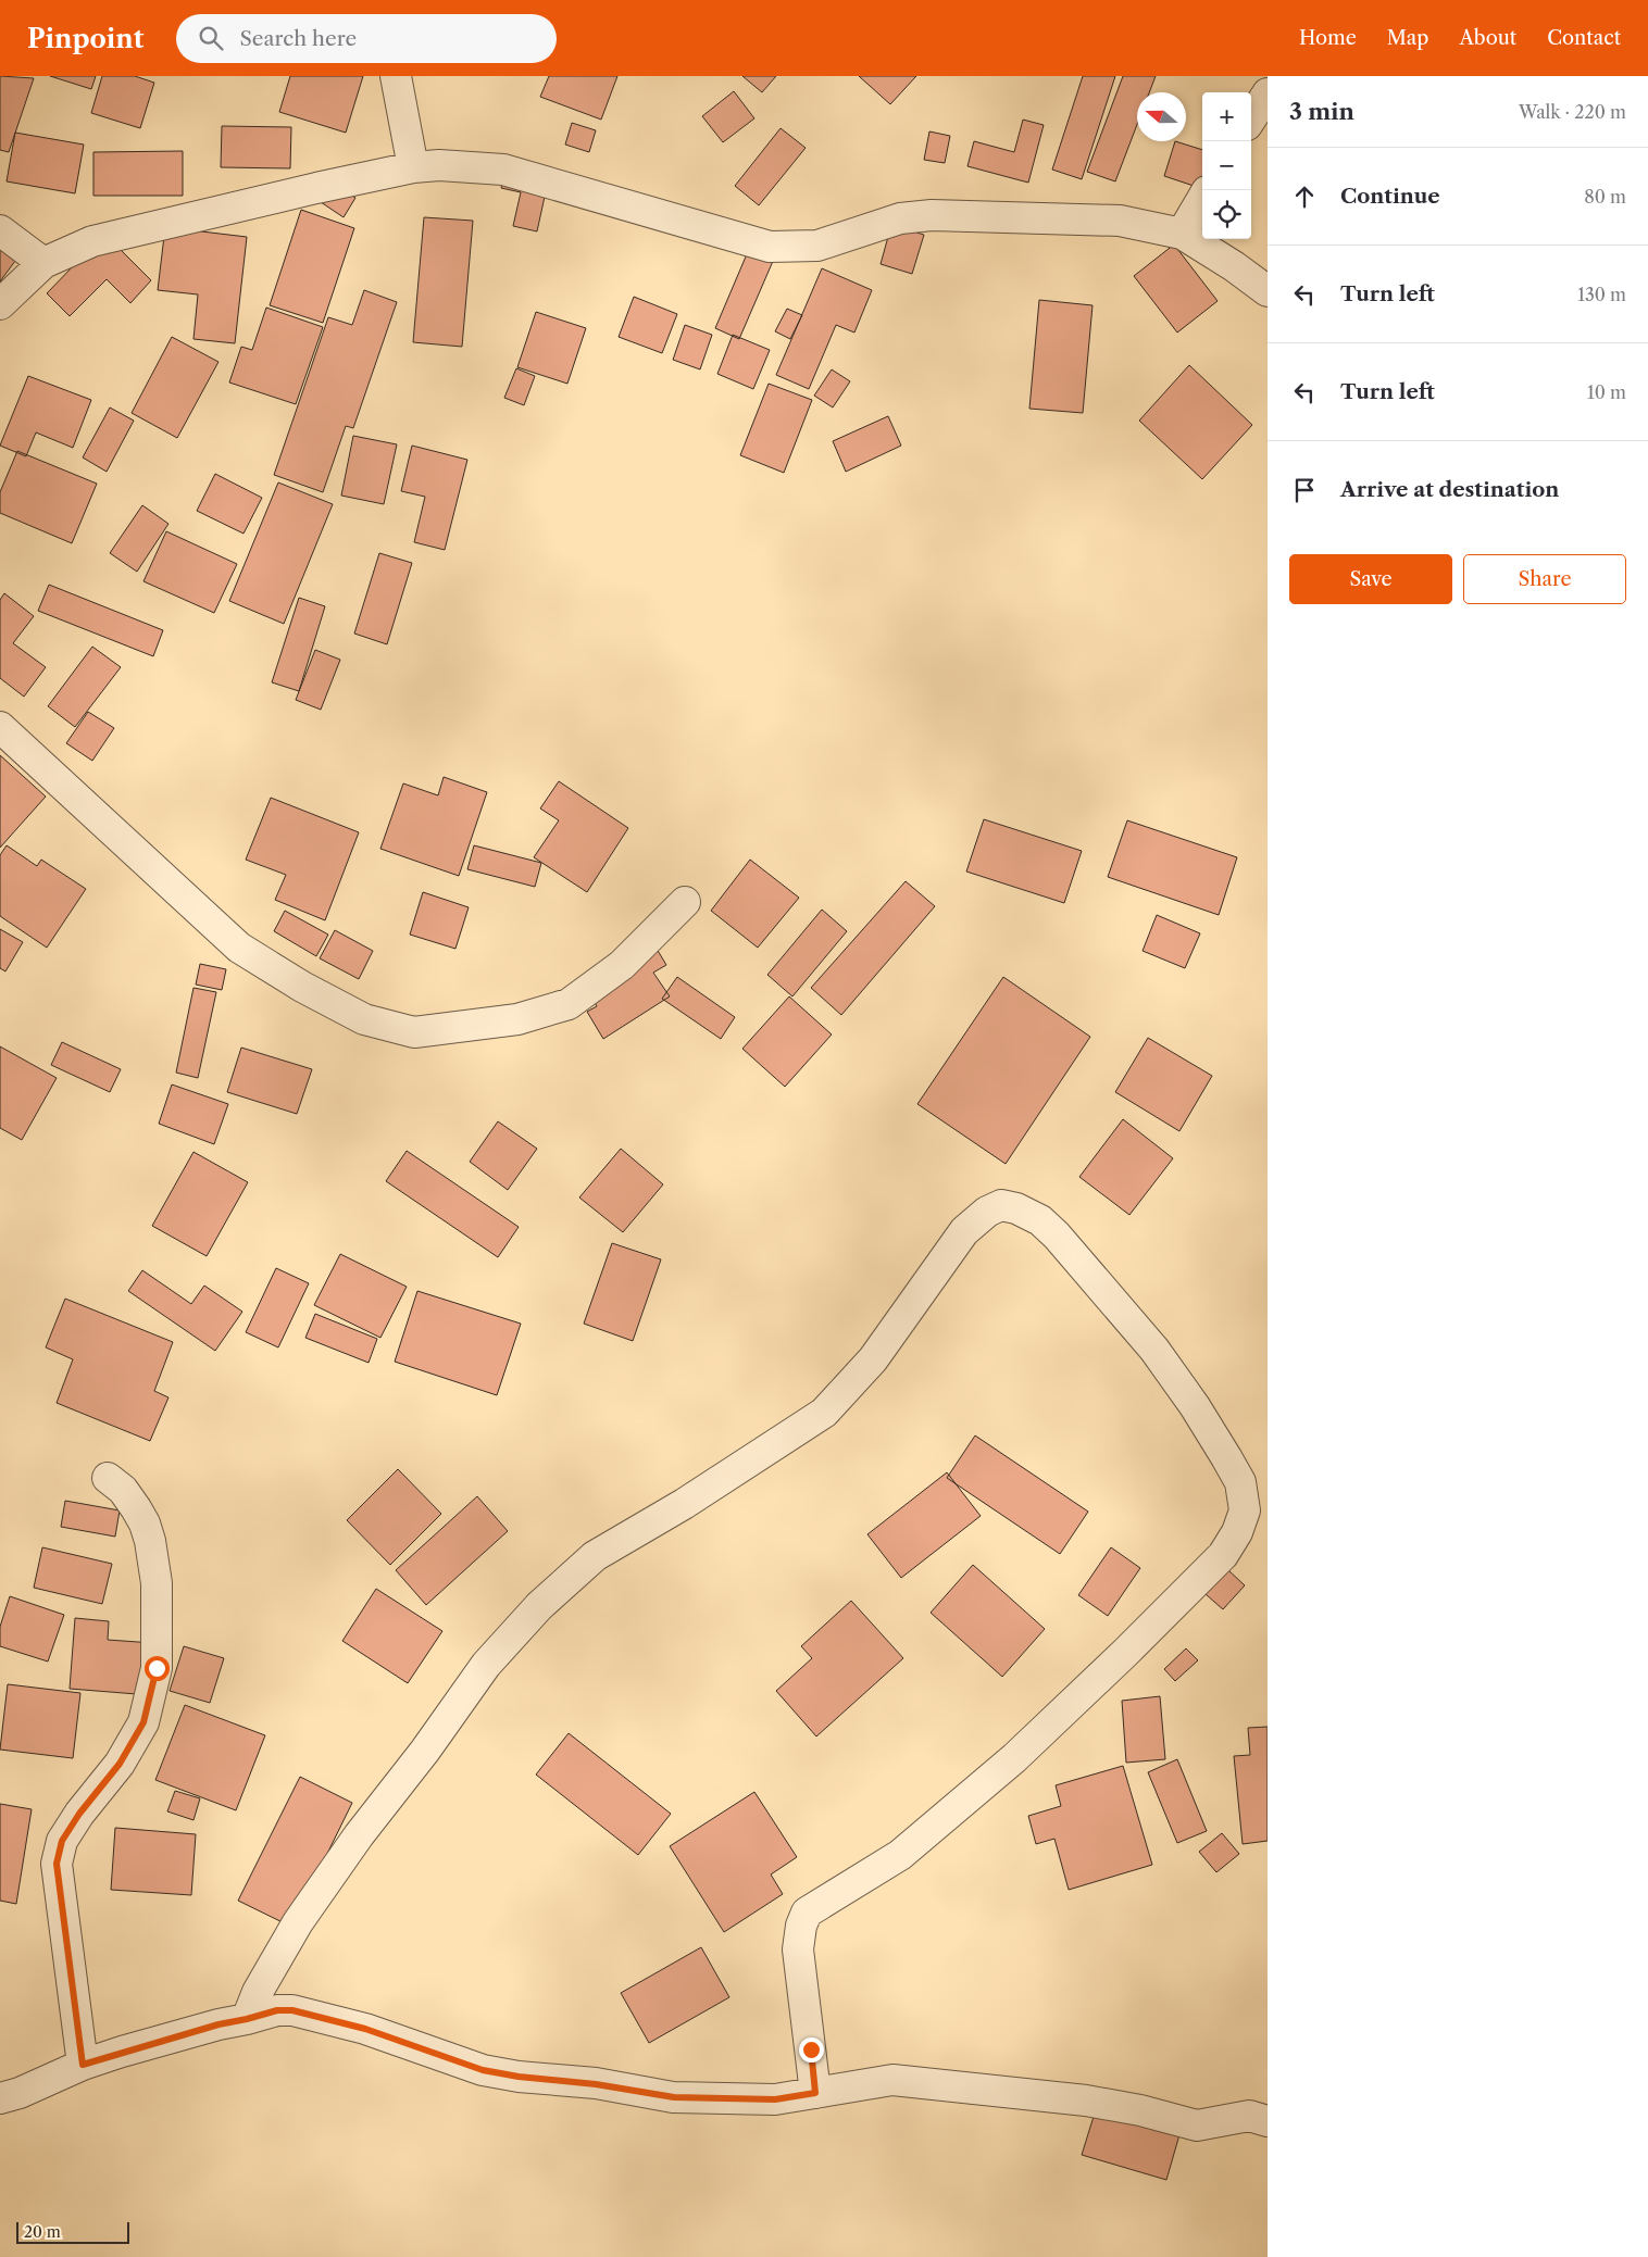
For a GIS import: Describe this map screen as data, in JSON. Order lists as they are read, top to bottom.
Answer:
{
  "scale_bar": "20 m",
  "north": "left",
  "page": {
    "header": "Pinpoint",
    "search": "Search here",
    "nav": [
      "Home",
      "Map",
      "About",
      "Contact"
    ],
    "heading": ["3 min", "Walk · 220 m"],
    "map_buttons": ["+", "−"],
    "list": [
      ["Continue", "80 m"],
      ["Turn left", "130 m"],
      ["Turn left", "10 m"],
      "Arrive at destination"
    ],
    "buttons": ["Save", "Share"],
    "scale": "20 m"
  }
}
